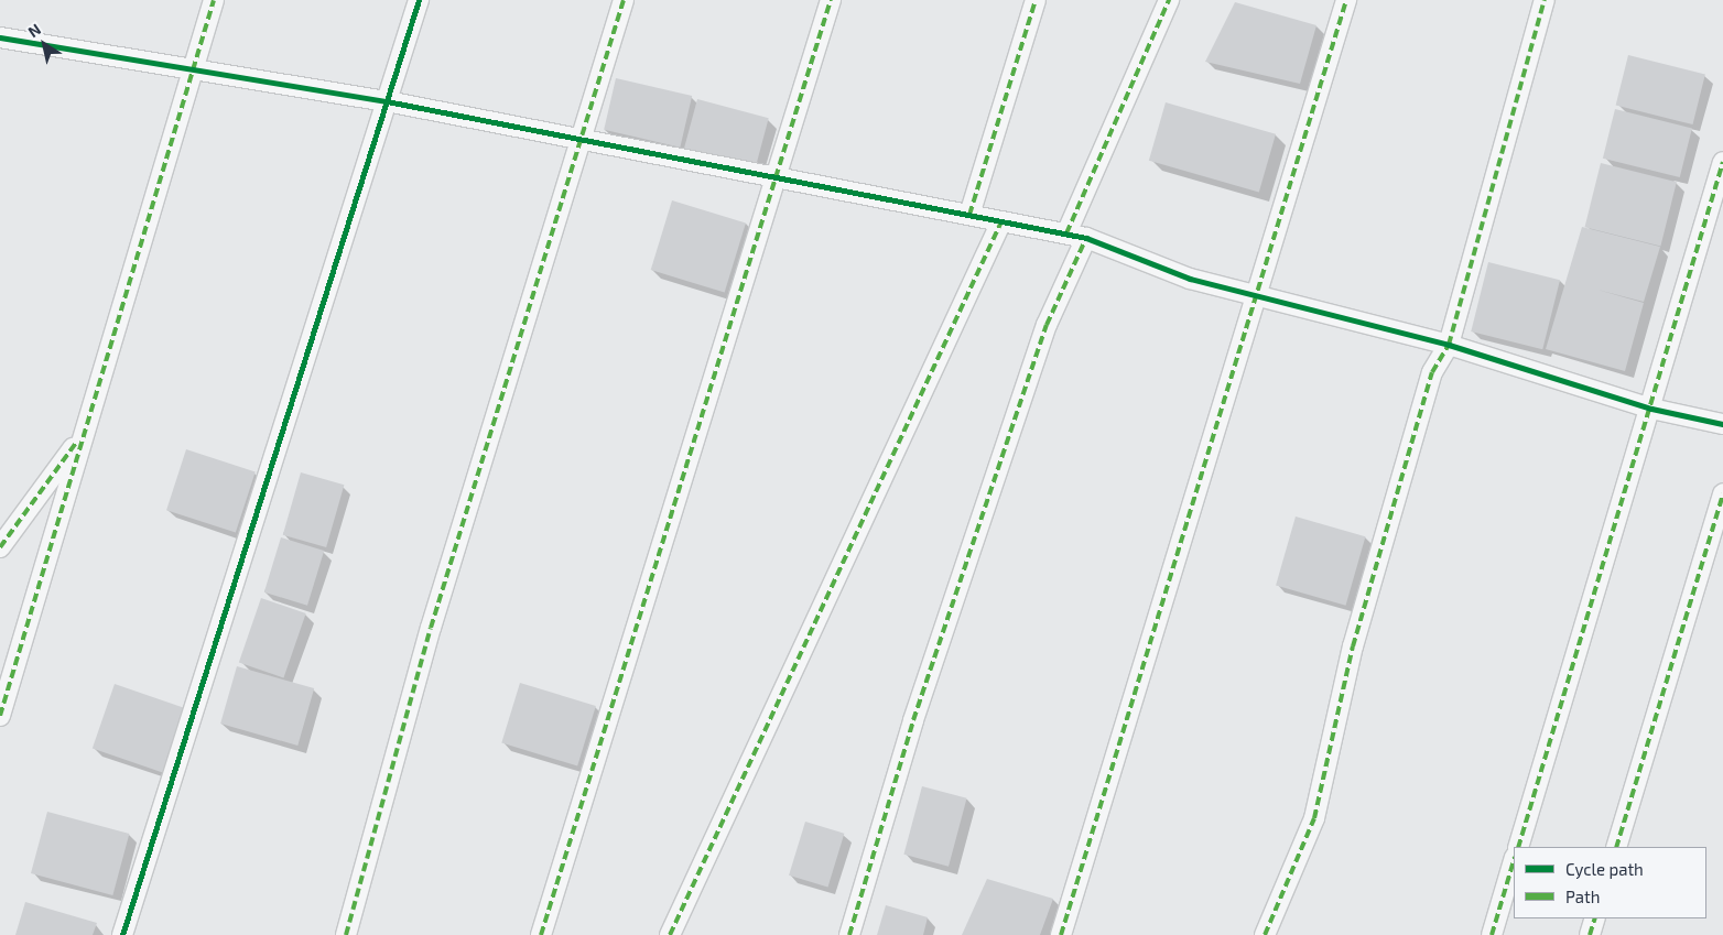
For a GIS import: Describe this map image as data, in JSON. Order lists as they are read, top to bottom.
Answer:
{
  "legend": ["Cycle path", "Path"],
  "north": "top left"
}
